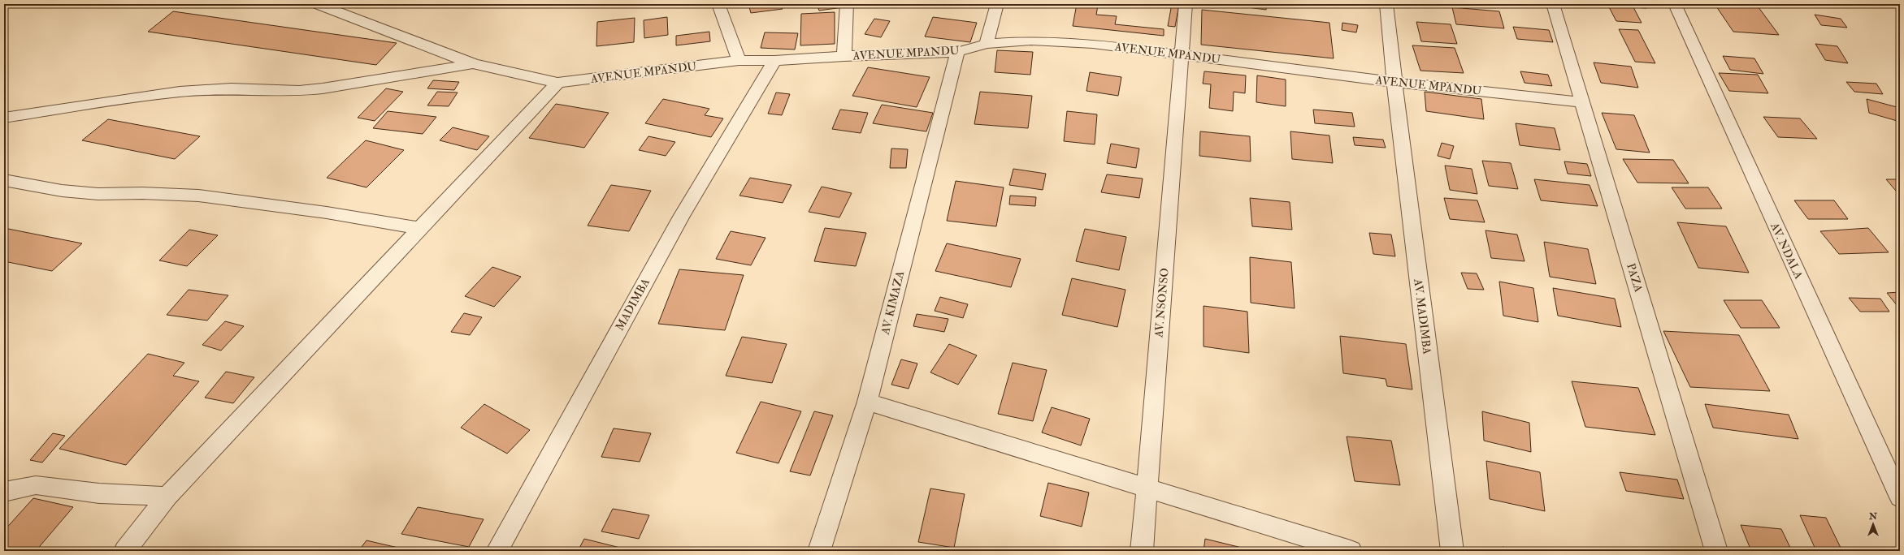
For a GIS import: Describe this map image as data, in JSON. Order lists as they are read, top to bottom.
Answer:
{
  "streets": {
    "street": [
      "AVENUE MPANDU",
      "AV. NDALA",
      "PAZA",
      "AV. KIMAZA",
      "AV. NSONSO",
      "MADIMBA",
      "AV. MADIMBA"
    ]
  },
  "crossings": [
    ["AVENUE MPANDU", "PAZA"],
    ["AVENUE MPANDU", "AV. KIMAZA"],
    ["AVENUE MPANDU", "AV. NSONSO"],
    ["AVENUE MPANDU", "MADIMBA"],
    ["AVENUE MPANDU", "AV. MADIMBA"]
  ],
  "north": "top"
}
